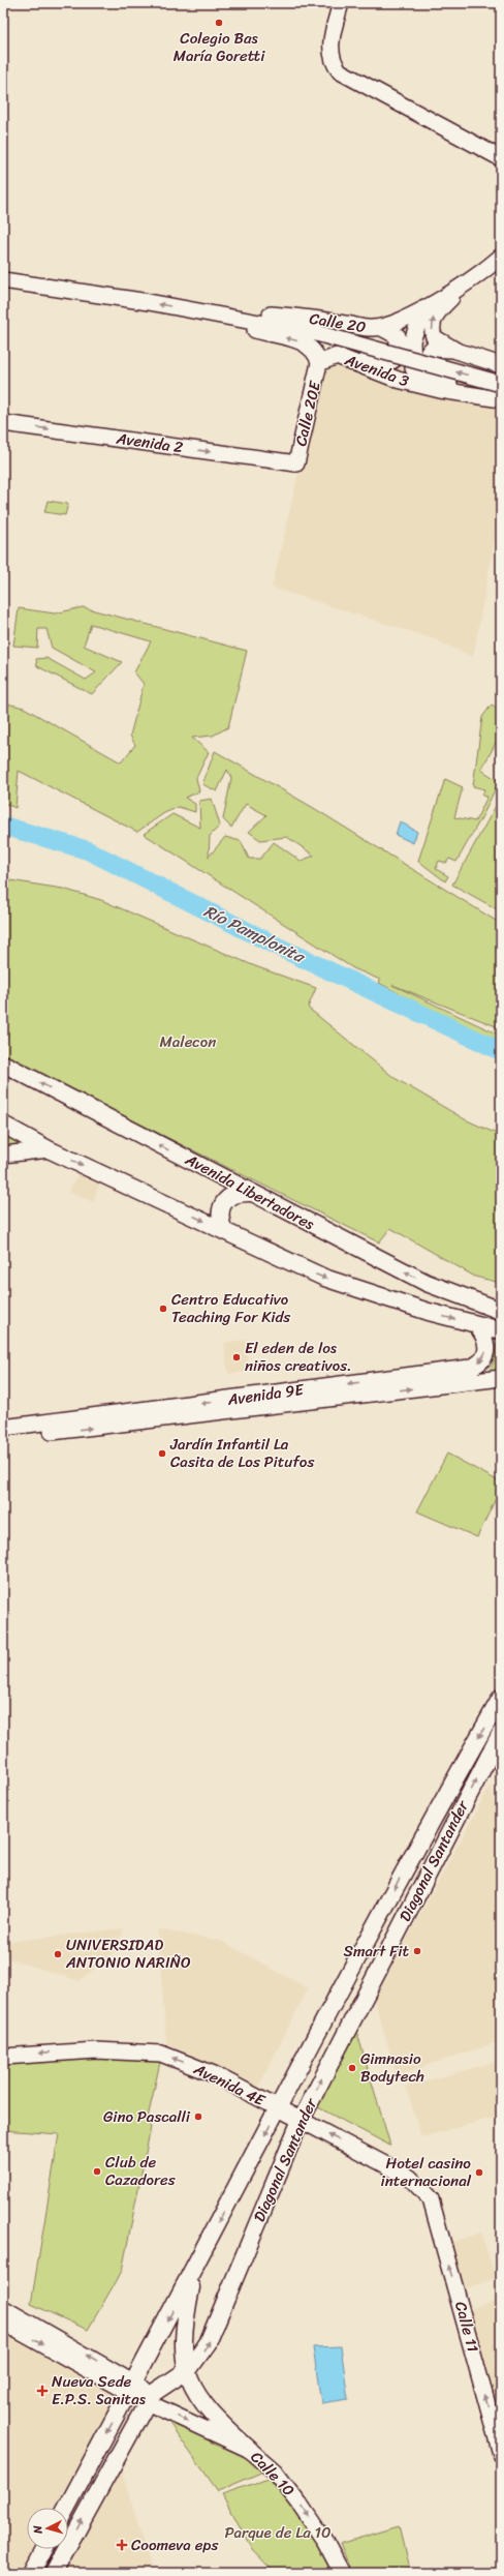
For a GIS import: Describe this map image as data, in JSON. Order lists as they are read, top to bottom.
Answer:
{
  "streets": {
    "main road": ["Avenida Libertadores", "Diagonal Santander"],
    "street": [
      "Calle 20",
      "Avenida 3",
      "Calle 20E",
      "Avenida 2",
      "Avenida 9E",
      "Avenida 4E",
      "Calle 11",
      "Calle 10"
    ]
  },
  "crossings": [
    ["Calle 20", "Avenida 3"],
    ["Avenida 3", "Calle 20E"],
    ["Calle 20E", "Avenida 2"],
    ["Diagonal Santander", "Avenida 4E"],
    ["Diagonal Santander", "Calle 10"],
    ["Avenida 4E", "Calle 11"]
  ],
  "one_way": [
    "Avenida 2",
    "Avenida 4E",
    "Calle 11",
    "Calle 10"
  ],
  "water": ["Río Pamplonita"],
  "parks": ["Malecon", "Parque de La 10"],
  "places": {
    "other": [
      "Colegio Bas María Goretti",
      "Centro Educativo Teaching For Kids",
      "El eden de los niños creativos.",
      "Jardín Infantil La Casita de Los Pitufos",
      "Smart Fit",
      "UNIVERSIDAD ANTONIO NARIÑO",
      "Gimnasio Bodytech",
      "Gino Pascalli",
      "Club de Cazadores",
      "Hotel casino internacional"
    ],
    "health": ["Nueva Sede E.P.S. Sanitas", "Coomeva eps"]
  },
  "north": "left"
}
